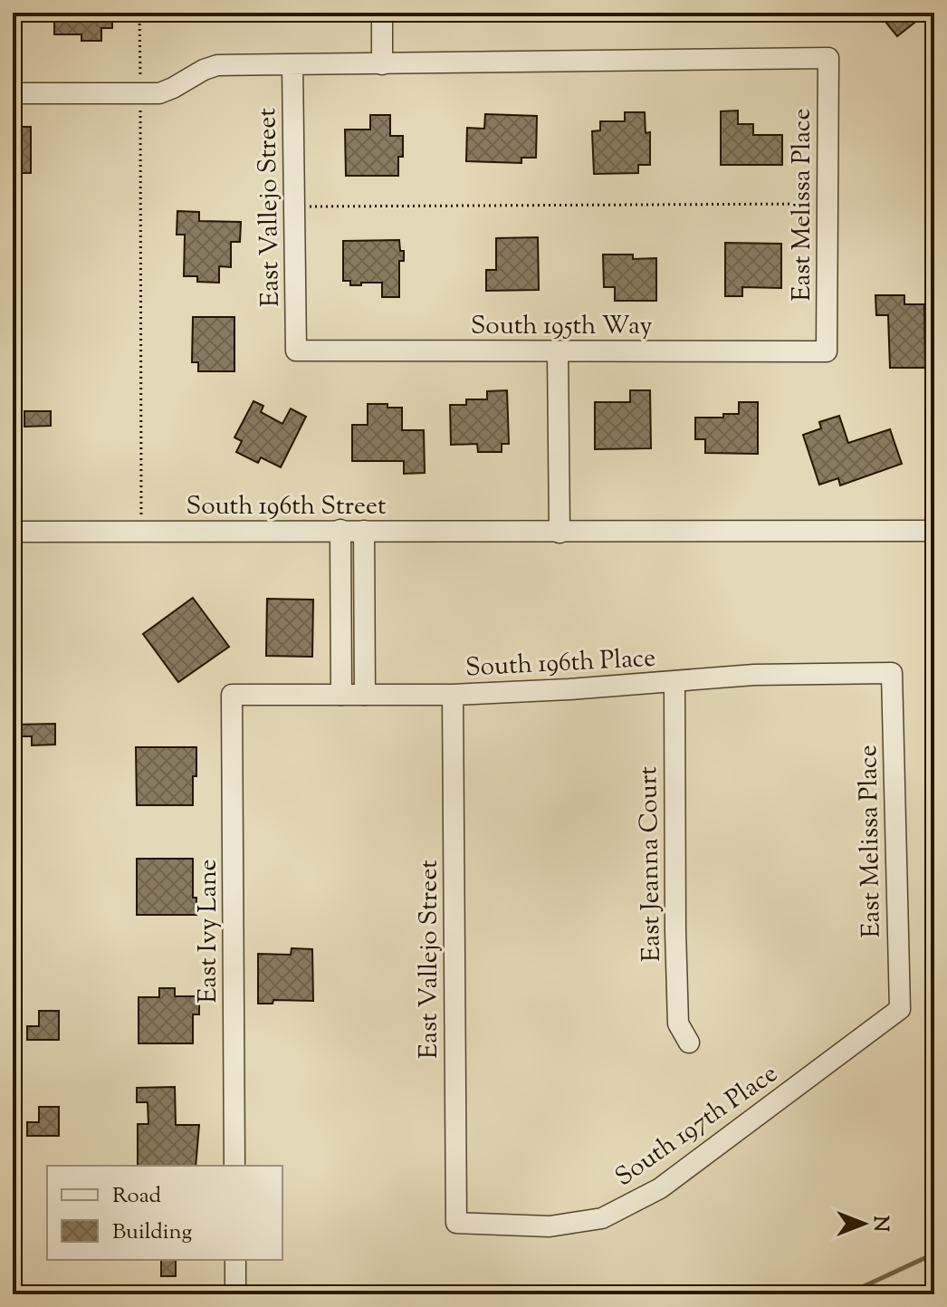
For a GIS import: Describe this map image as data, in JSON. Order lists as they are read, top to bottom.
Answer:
{
  "streets": {
    "street": [
      "East Melissa Place",
      "East Vallejo Street",
      "South 195th Way",
      "South 196th Street",
      "South 196th Place",
      "East Jeanna Court",
      "East Ivy Lane",
      "South 197th Place"
    ]
  },
  "crossings": [
    ["East Melissa Place", "South 195th Way"],
    ["East Melissa Place", "South 196th Place"],
    ["East Melissa Place", "South 197th Place"],
    ["East Vallejo Street", "South 195th Way"],
    ["East Vallejo Street", "South 196th Place"],
    ["East Vallejo Street", "South 197th Place"],
    ["South 196th Place", "East Jeanna Court"],
    ["South 196th Place", "East Ivy Lane"]
  ],
  "legend": ["Road", "Building"],
  "north": "right"
}
